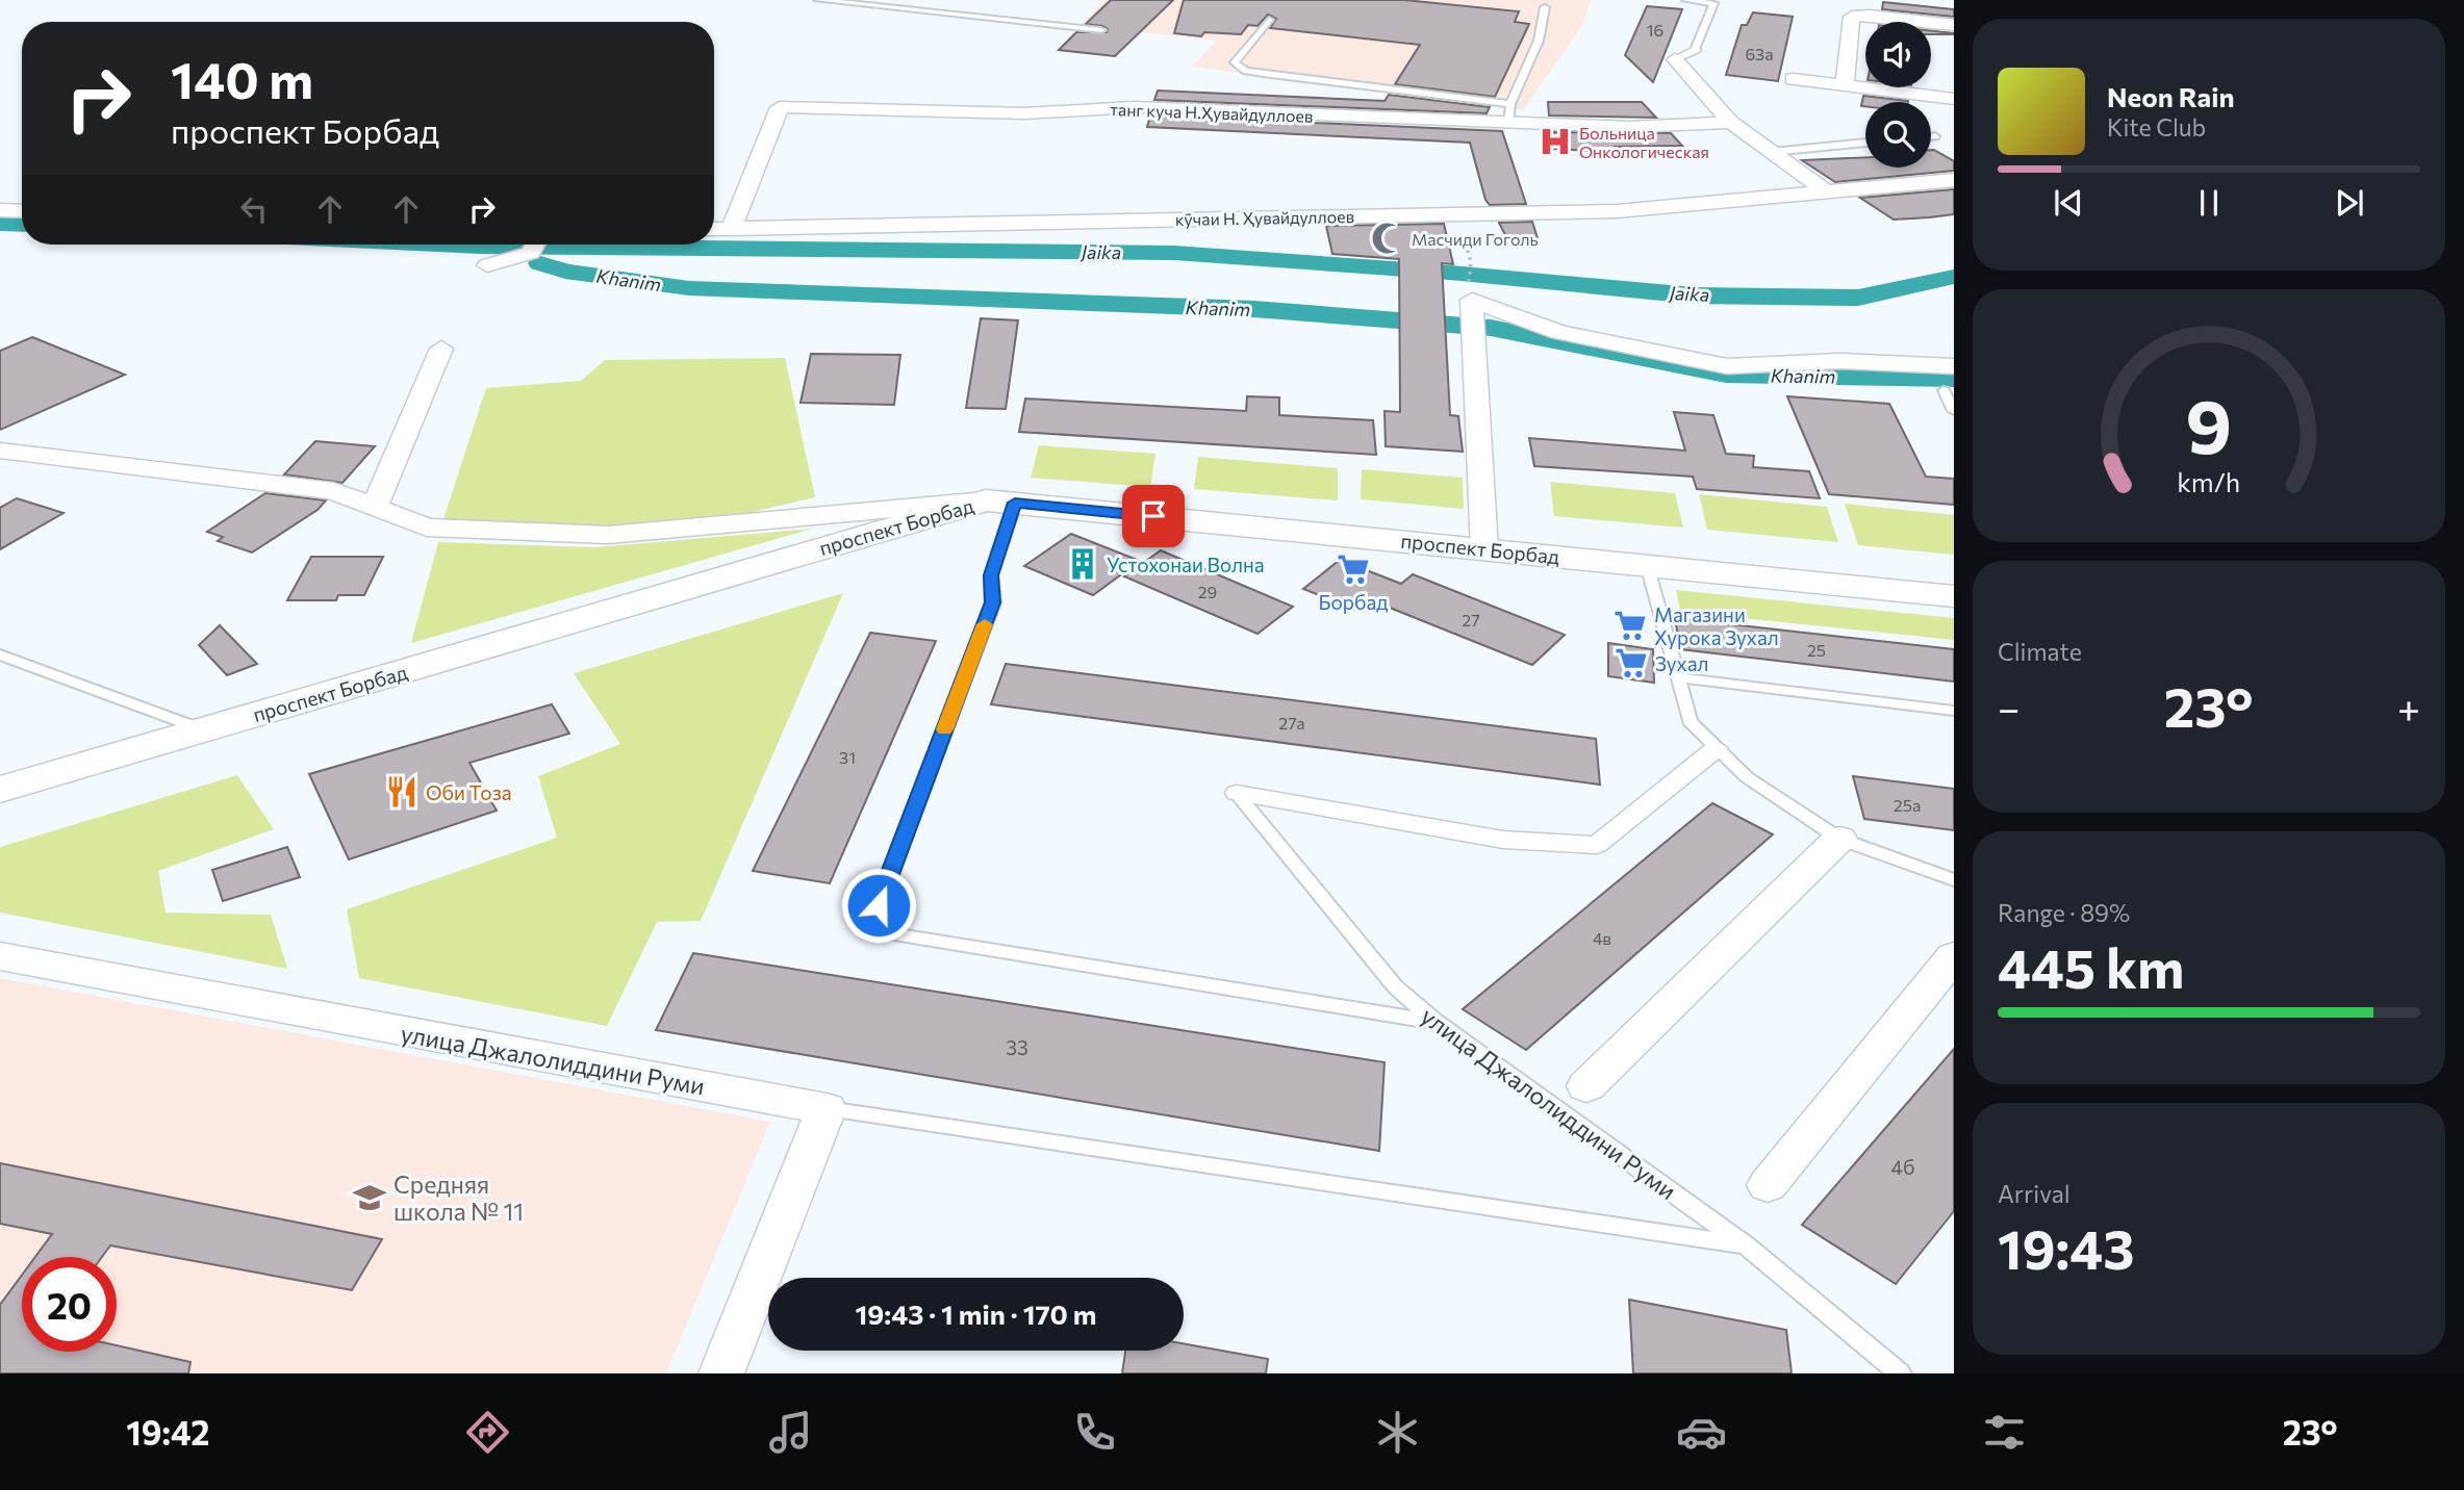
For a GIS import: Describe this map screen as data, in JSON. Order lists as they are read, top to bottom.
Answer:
{
  "streets": {
    "street": [
      "танг куча Н.Ҳувайдуллоев",
      "кӯчаи Н. Ҳувайдуллоев",
      "проспект Борбад",
      "улица Джалолиддини Руми"
    ]
  },
  "crossings": [
    ["танг куча Н.Ҳувайдуллоев", "кӯчаи Н. Ҳувайдуллоев"]
  ],
  "water": ["Jaika", "Khanim"],
  "places": {
    "hospital": ["Больница Онкологическая"],
    "mosque": ["Масчиди Гоголь"],
    "building": ["Устохонаи Волна"],
    "supermarket": ["Борбад", "Магазини Хурока Зухал", "Зухал"],
    "restaurant": ["Оби Тоза"],
    "school or university": ["Средняя школа № 11"]
  },
  "house_numbers": [
    "16",
    "63а",
    "29",
    "27",
    "25",
    "27а",
    "31",
    "25а",
    "4в",
    "33",
    "4б"
  ],
  "page": {
    "turn": ["140 m", "проспект Борбад"],
    "song": ["Neon Rain", "Kite Club"],
    "tile": [
      "Climate",
      ["Range · 89%", "445 km"],
      ["Arrival", "19:43"]
    ],
    "heat": ["−", "23°", "+"],
    "limit": "20",
    "trip": "19:43 · 1 min · 170 m",
    "tabs": ["19:42", "23°"],
    "gauge": ["9", "km/h"]
  }
}
